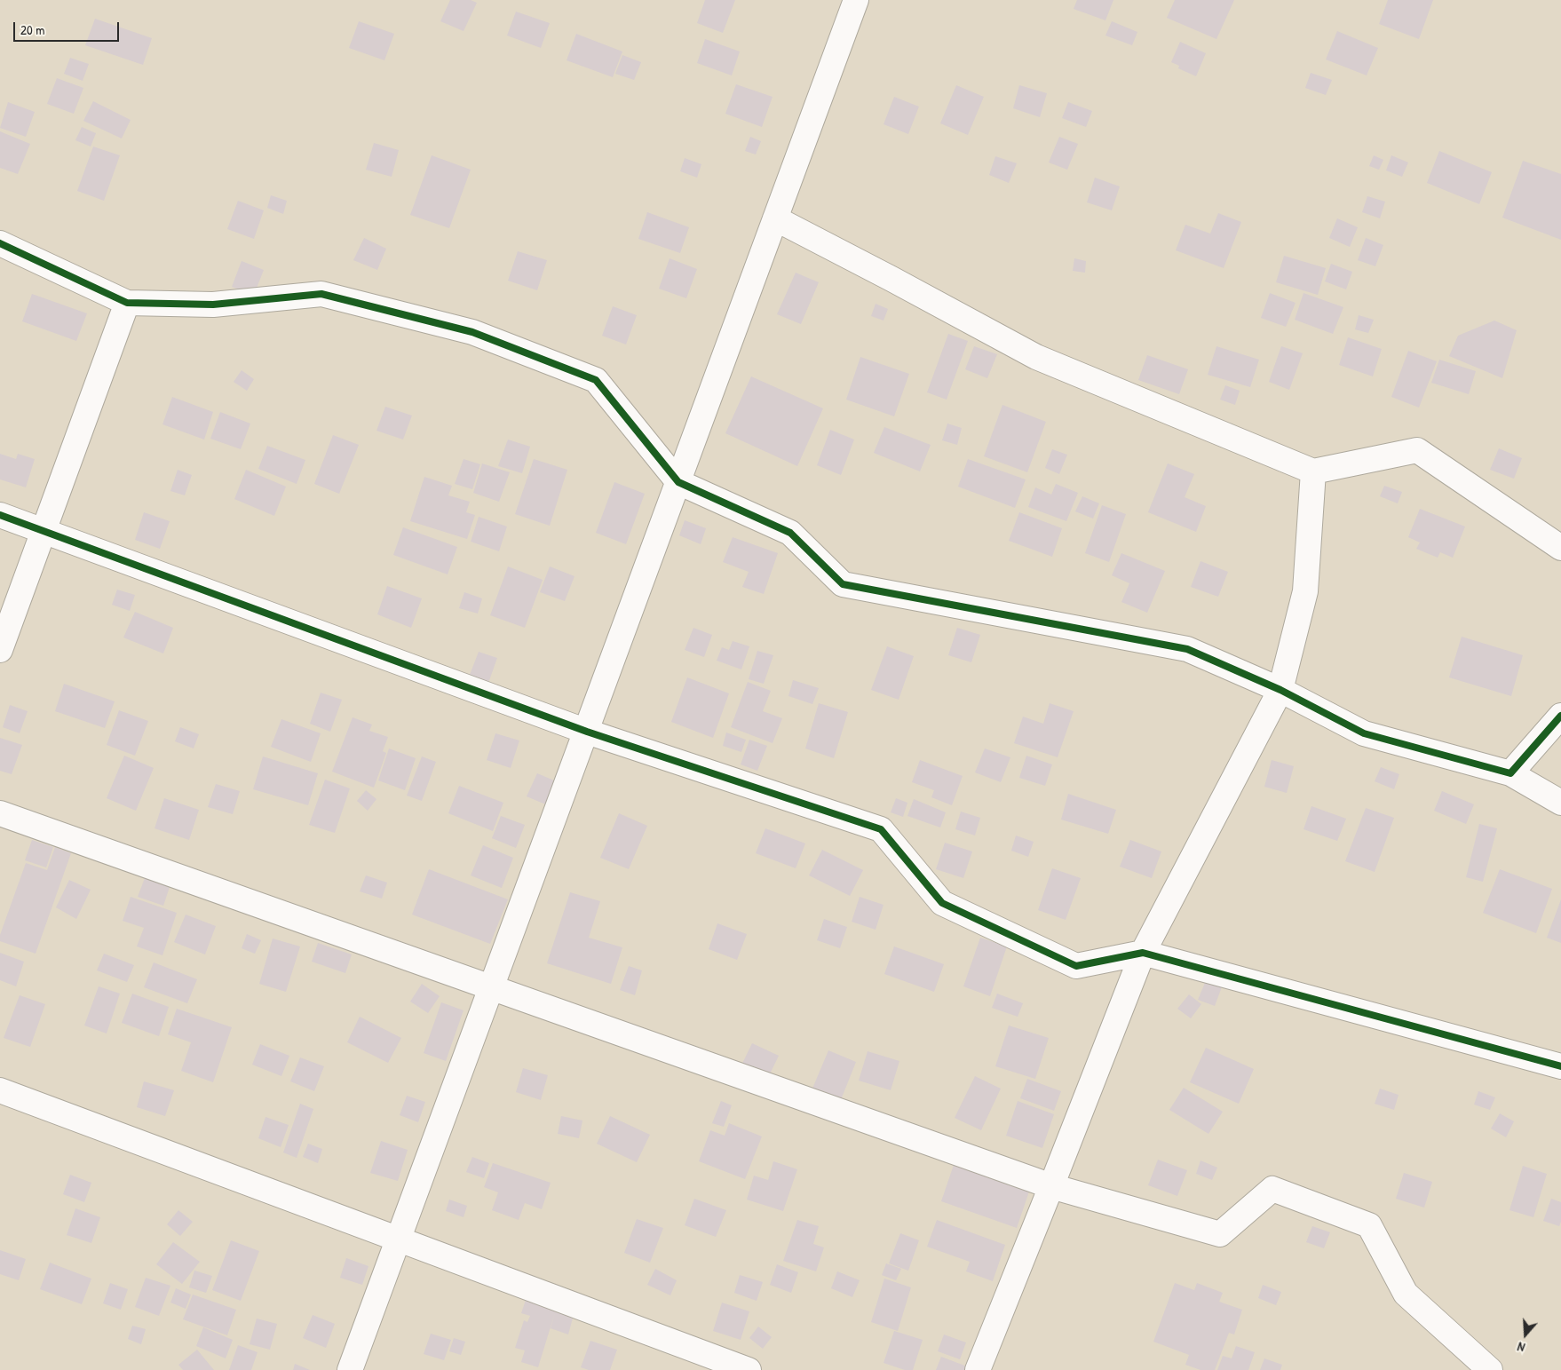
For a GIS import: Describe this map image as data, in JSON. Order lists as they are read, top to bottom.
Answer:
{
  "scale_bar": "20 m",
  "north": "bottom"
}
